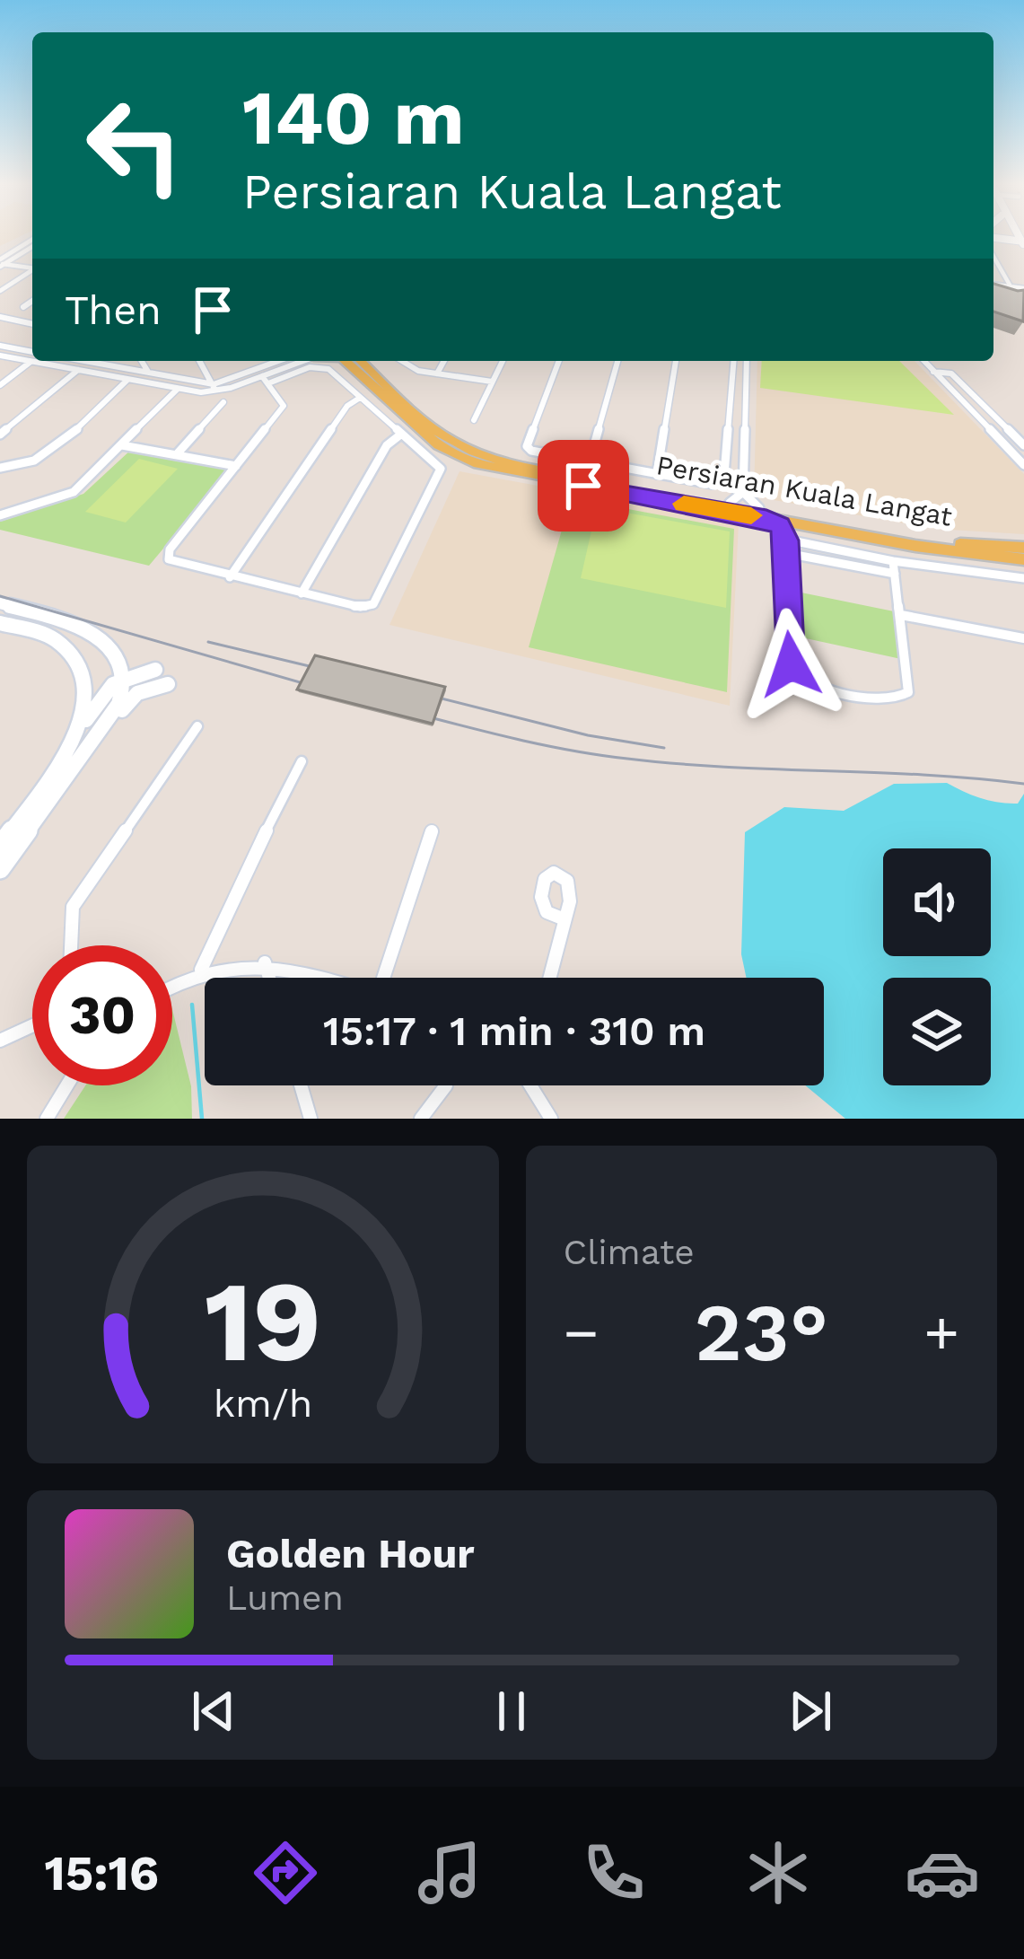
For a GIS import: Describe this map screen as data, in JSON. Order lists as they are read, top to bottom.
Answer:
{
  "streets": {
    "main road": ["Persiaran Kuala Langat"]
  },
  "page": {
    "turn": ["140 m", "Persiaran Kuala Langat"],
    "then": "Then",
    "limit": "30",
    "trip": "15:17 · 1 min · 310 m",
    "tile": "Climate",
    "heat": ["−", "23°", "+"],
    "song": ["Golden Hour", "Lumen"],
    "tabs": "15:16",
    "gauge": ["19", "km/h"]
  }
}
